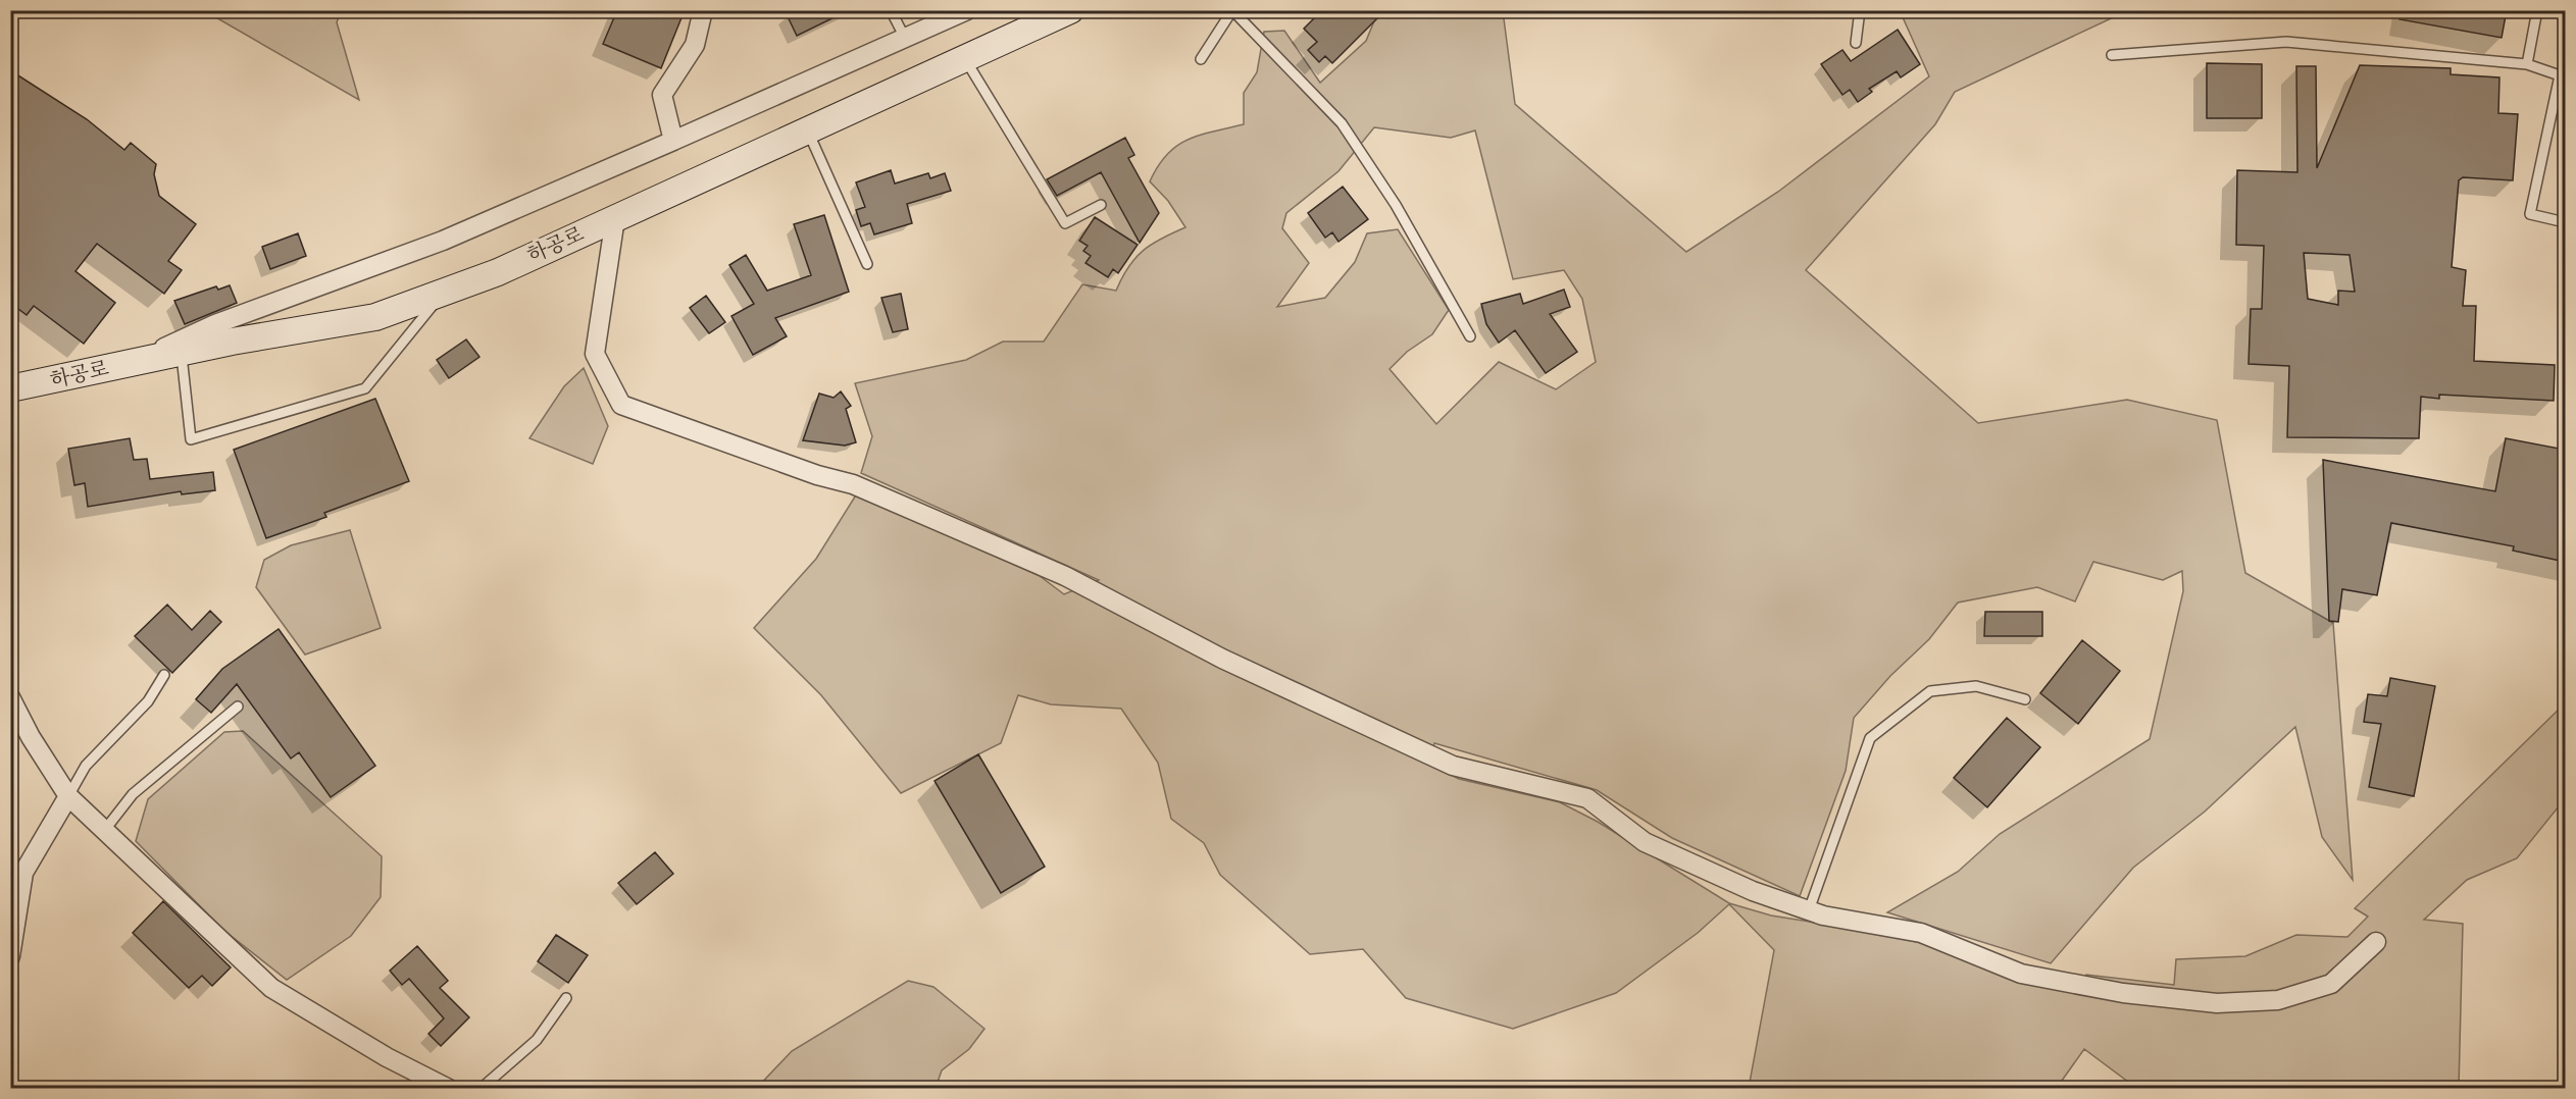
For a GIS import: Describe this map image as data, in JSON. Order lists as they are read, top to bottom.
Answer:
{
  "streets": {
    "main road": ["하공로"]
  }
}
